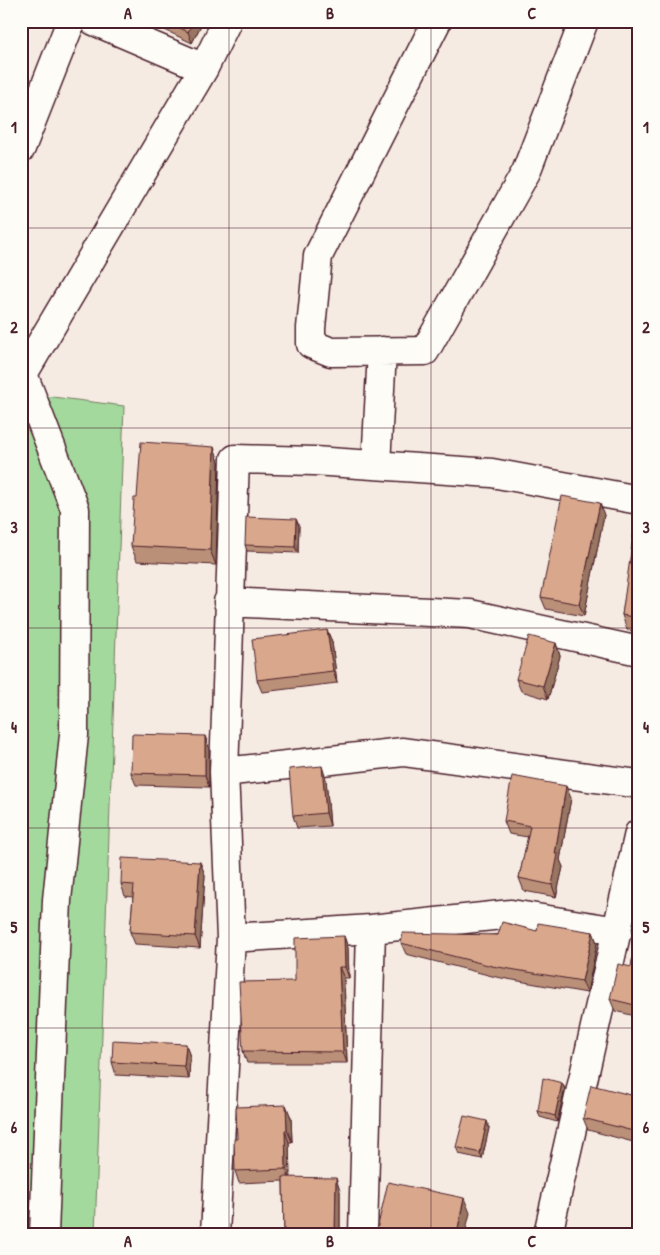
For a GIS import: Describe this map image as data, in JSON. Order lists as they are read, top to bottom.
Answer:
{
  "grid": {
    "columns": ["A", "B", "C"],
    "rows": [
      "1",
      "2",
      "3",
      "4",
      "5",
      "6"
    ]
  }
}
